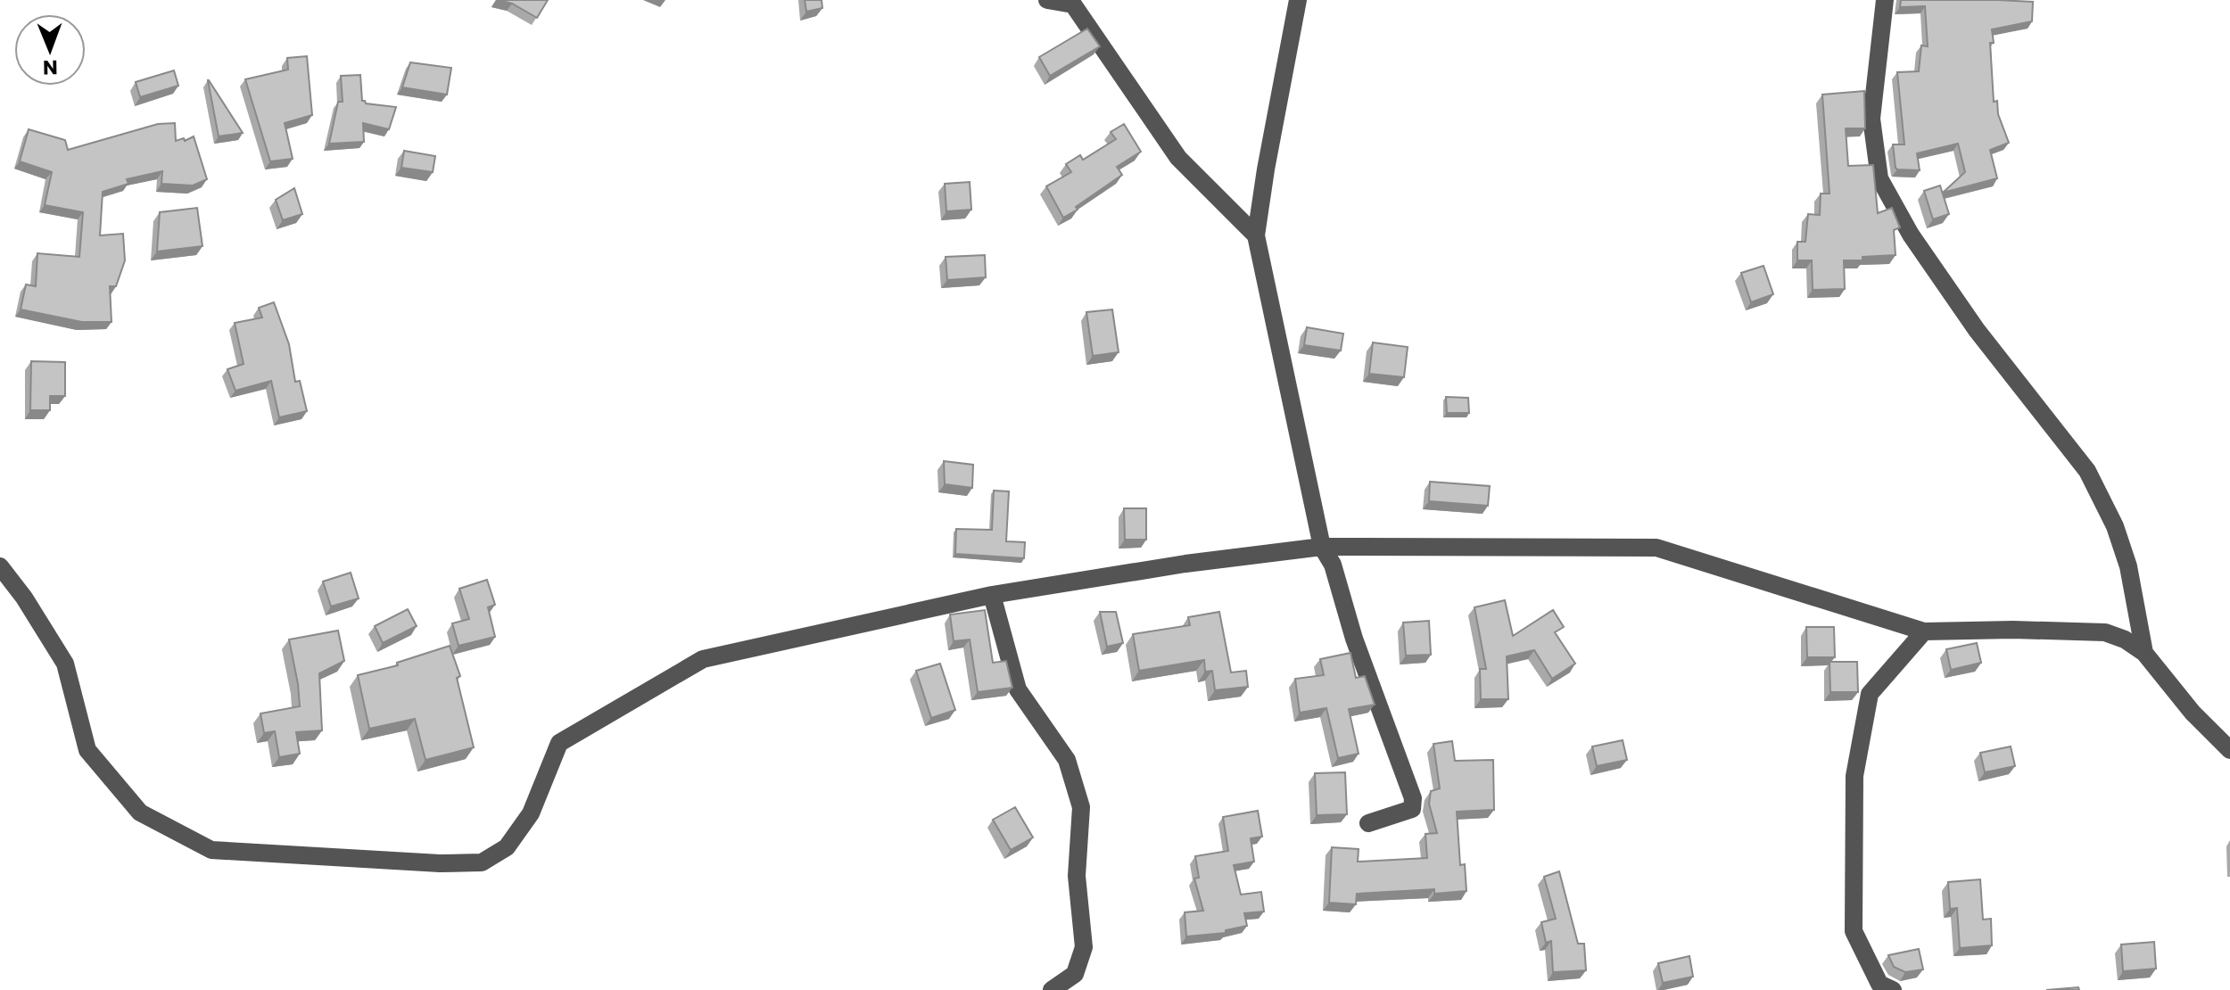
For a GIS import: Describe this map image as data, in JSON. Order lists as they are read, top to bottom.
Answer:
{
  "north": "bottom"
}
